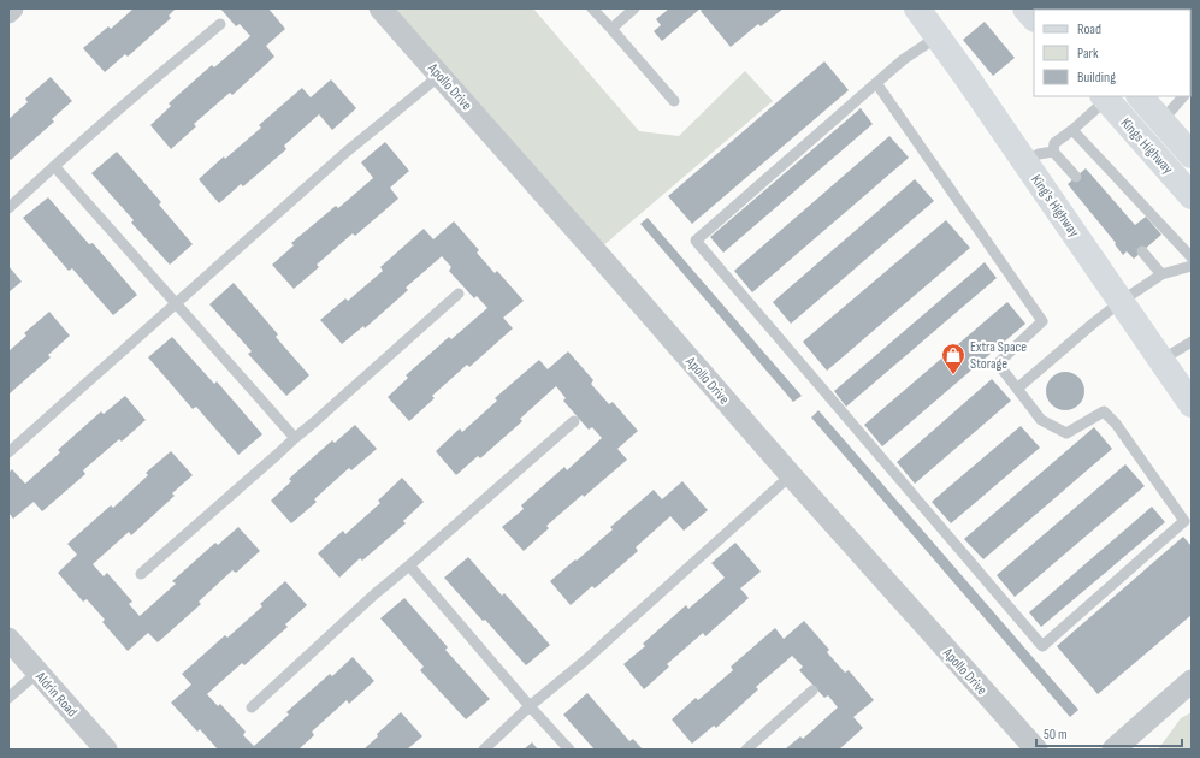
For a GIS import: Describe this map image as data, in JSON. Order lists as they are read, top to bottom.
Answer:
{
  "streets": {
    "street": [
      "Apollo Drive",
      "Kings Highway",
      "King's Highway",
      "Aldrin Road"
    ]
  },
  "places": {
    "shop": ["Extra Space Storage"]
  },
  "legend": ["Road", "Park", "Building"],
  "scale_bar": "50 m"
}
